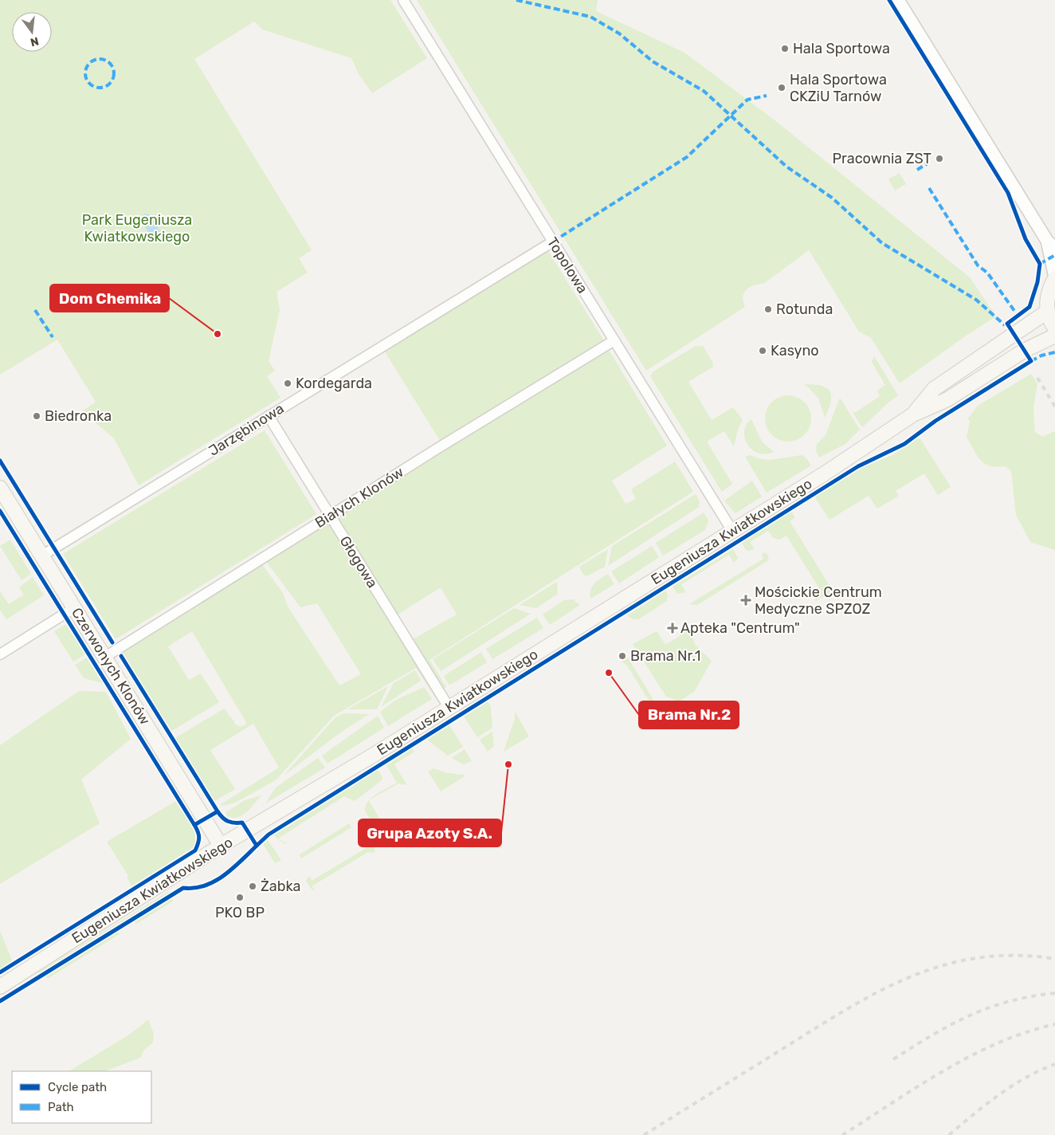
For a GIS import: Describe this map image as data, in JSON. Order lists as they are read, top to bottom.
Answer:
{
  "streets": {
    "main road": ["Eugeniusza Kwiatkowskiego", "Czerwonych Klonów"],
    "street": [
      "Topolowa",
      "Jarzębinowa",
      "Białych Klonów",
      "Głogowa"
    ]
  },
  "crossings": [
    ["Topolowa", "Jarzębinowa"],
    ["Topolowa", "Białych Klonów"],
    ["Topolowa", "Eugeniusza Kwiatkowskiego"],
    ["Jarzębinowa", "Głogowa"],
    ["Jarzębinowa", "Czerwonych Klonów"],
    ["Białych Klonów", "Głogowa"],
    ["Białych Klonów", "Czerwonych Klonów"],
    ["Eugeniusza Kwiatkowskiego", "Głogowa"],
    ["Eugeniusza Kwiatkowskiego", "Czerwonych Klonów"]
  ],
  "parks": ["Park Eugeniusza Kwiatkowskiego"],
  "places": {
    "other": [
      "Hala Sportowa",
      "Hala Sportowa CKZiU Tarnów",
      "Pracownia ZST",
      "Rotunda",
      "Dom Chemika",
      "Kasyno",
      "Kordegarda",
      "Biedronka",
      "Brama Nr.1",
      "Brama Nr.2",
      "Grupa Azoty S.A.",
      "Żabka",
      "PKO BP"
    ],
    "health": ["Mościckie Centrum Medyczne SPZOZ", "Apteka \"Centrum\""]
  },
  "legend": ["Cycle path", "Path"],
  "north": "bottom"
}
